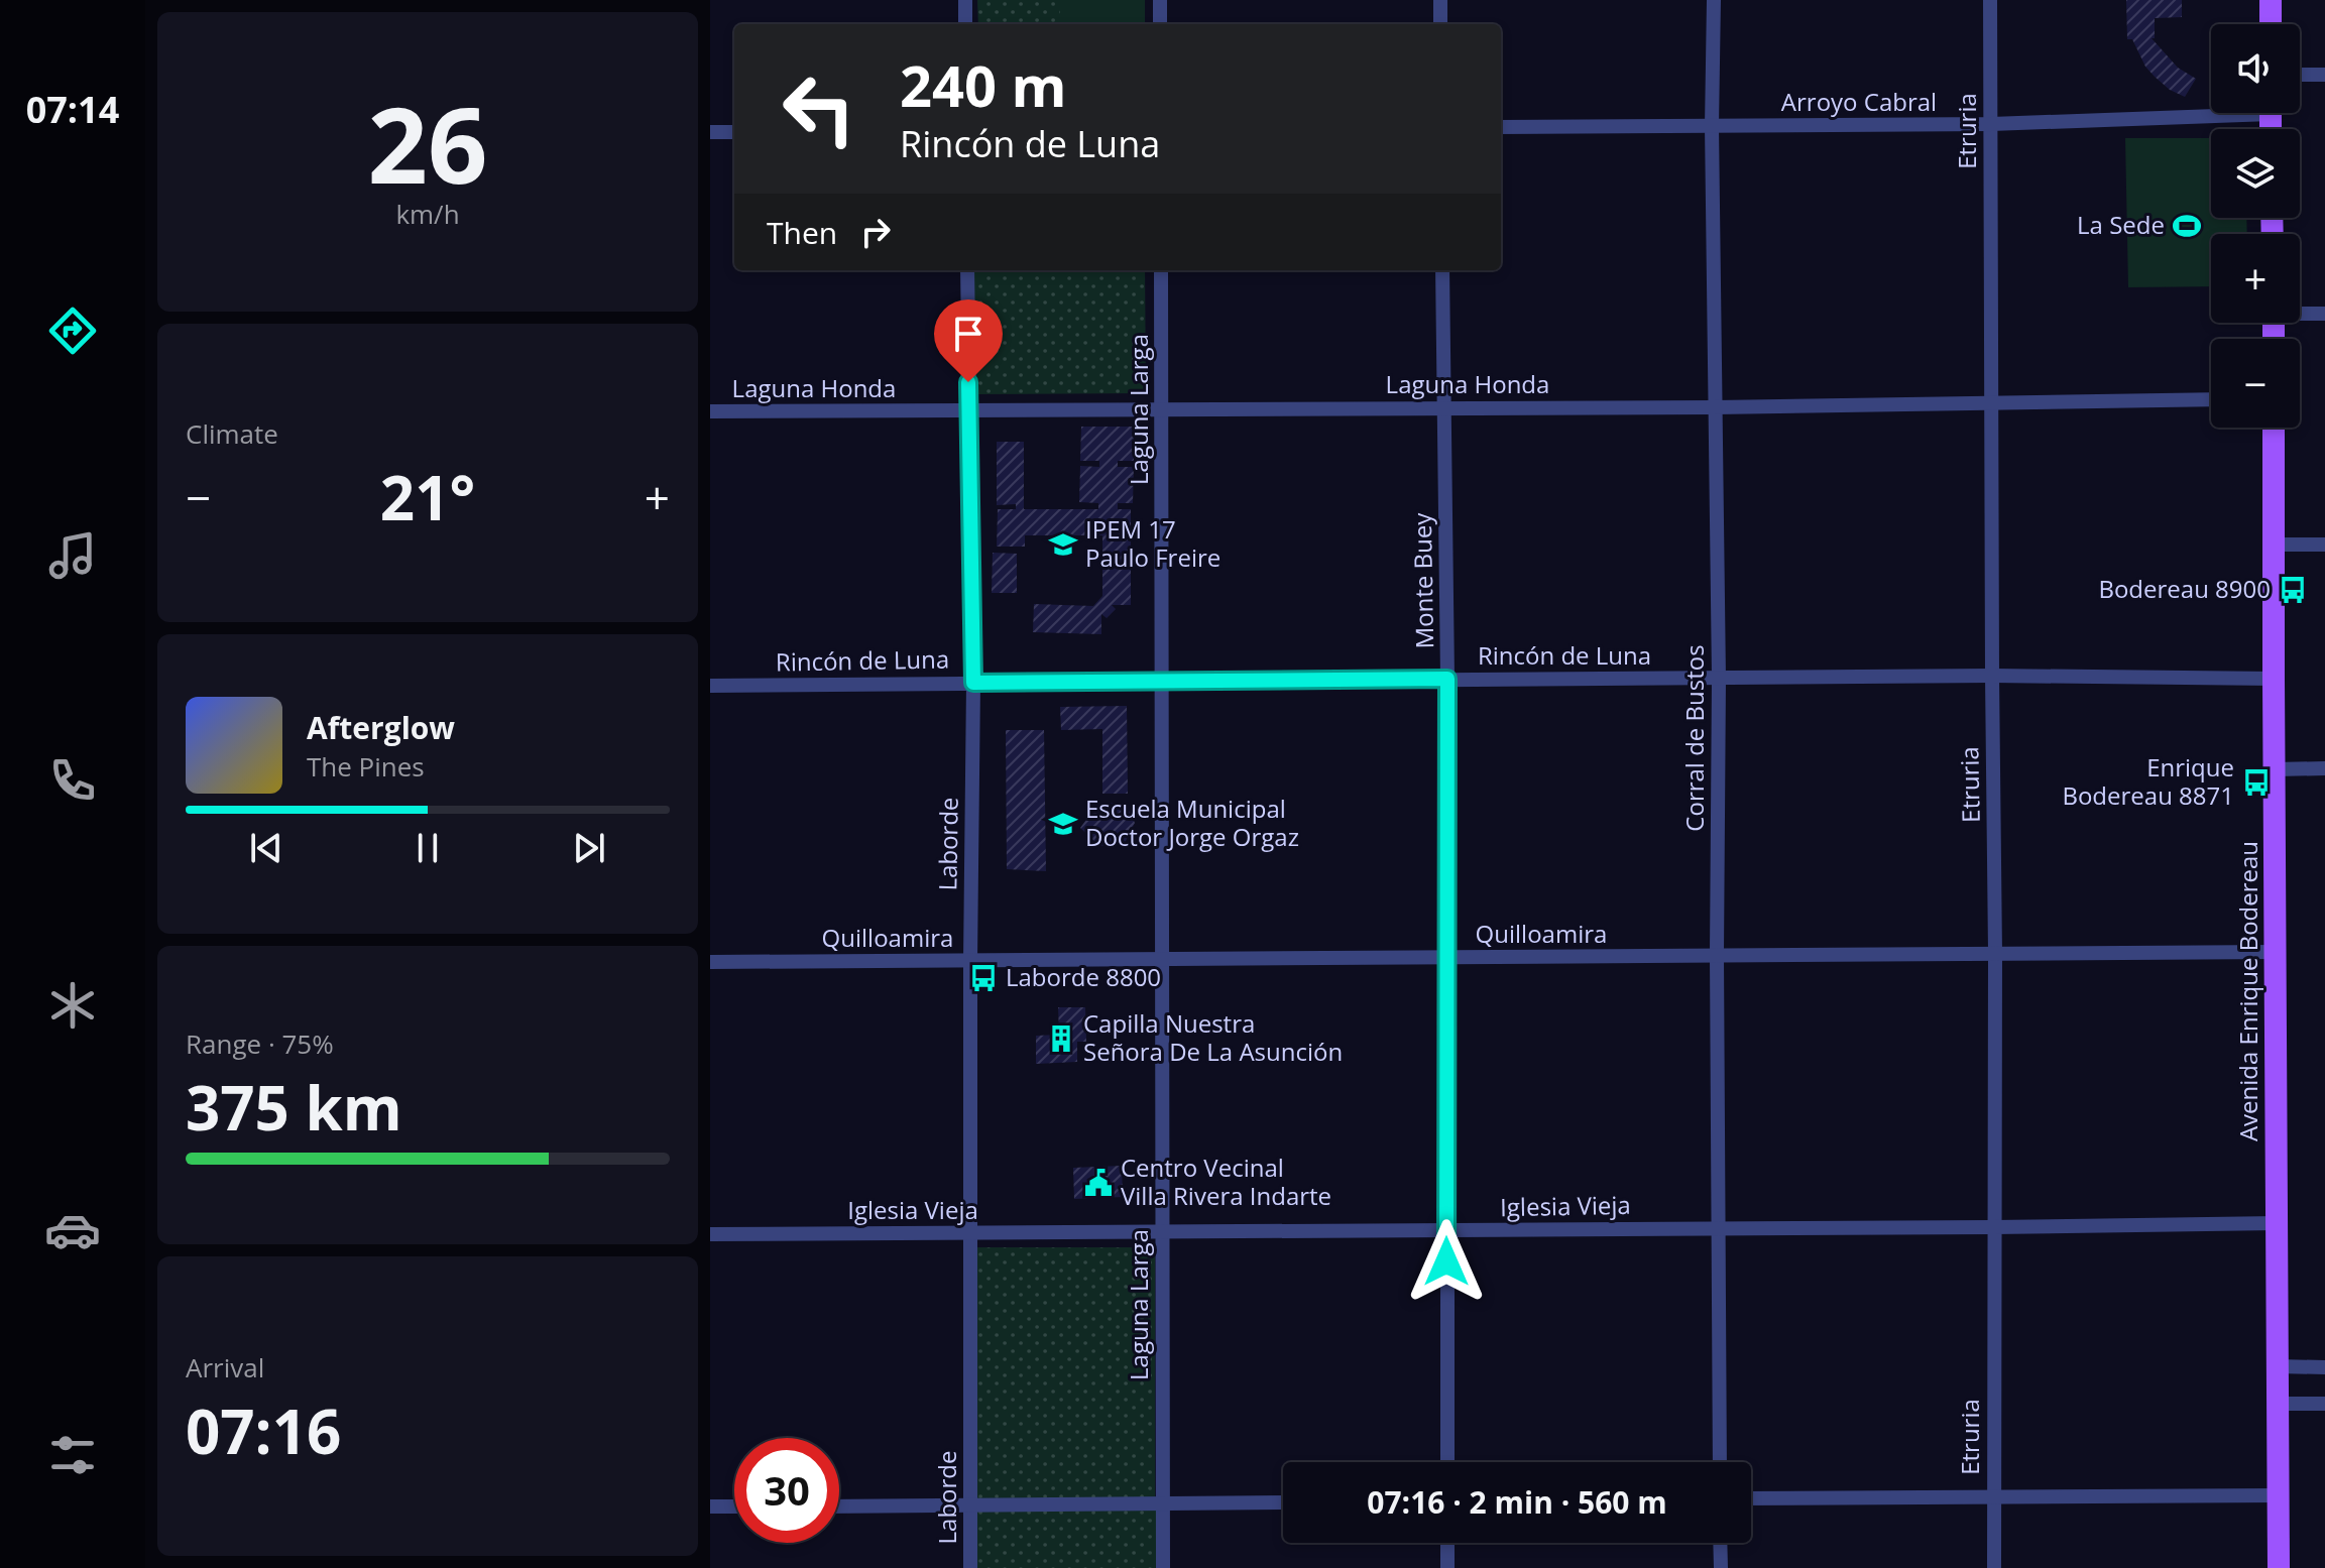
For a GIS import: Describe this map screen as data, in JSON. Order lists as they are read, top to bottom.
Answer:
{
  "streets": {
    "main road": ["Avenida Enrique Bodereau"],
    "street": [
      "Arroyo Cabral",
      "Etruria",
      "Laguna Honda",
      "Laguna Larga",
      "Monte Buey",
      "Rincón de Luna",
      "Corral de Bustos",
      "Laborde",
      "Quilloamira",
      "Iglesia Vieja"
    ]
  },
  "crossings": [
    ["Arroyo Cabral", "Etruria"],
    ["Arroyo Cabral", "Corral de Bustos"],
    ["Etruria", "Laguna Honda"],
    ["Etruria", "Rincón de Luna"],
    ["Etruria", "Quilloamira"],
    ["Etruria", "Iglesia Vieja"],
    ["Laguna Honda", "Laguna Larga"],
    ["Laguna Honda", "Monte Buey"],
    ["Laguna Honda", "Corral de Bustos"],
    ["Laguna Honda", "Laborde"],
    ["Laguna Larga", "Rincón de Luna"],
    ["Laguna Larga", "Quilloamira"],
    ["Laguna Larga", "Iglesia Vieja"],
    ["Monte Buey", "Rincón de Luna"],
    ["Monte Buey", "Quilloamira"],
    ["Monte Buey", "Iglesia Vieja"],
    ["Rincón de Luna", "Corral de Bustos"],
    ["Rincón de Luna", "Laborde"],
    ["Rincón de Luna", "Avenida Enrique Bodereau"],
    ["Corral de Bustos", "Quilloamira"],
    ["Corral de Bustos", "Iglesia Vieja"],
    ["Laborde", "Quilloamira"],
    ["Laborde", "Iglesia Vieja"],
    ["Quilloamira", "Avenida Enrique Bodereau"],
    ["Avenida Enrique Bodereau", "Iglesia Vieja"]
  ],
  "places": {
    "sports": ["La Sede"],
    "school or university": ["IPEM 17 Paulo Freire", "Escuela Municipal Doctor Jorge Orgaz"],
    "bus stop": ["Bodereau 8900", "Enrique Bodereau 8871", "Laborde 8800"],
    "building": ["Capilla Nuestra Señora De La Asunción"],
    "public building": ["Centro Vecinal Villa Rivera Indarte"]
  },
  "page": {
    "tabs": "07:14",
    "tile": [
      ["26", "km/h"],
      "Climate",
      ["Range · 75%", "375 km"],
      ["Arrival", "07:16"]
    ],
    "map_buttons": ["+", "−"],
    "turn": ["240 m", "Rincón de Luna"],
    "then": "Then",
    "heat": ["−", "21°", "+"],
    "song": ["Afterglow", "The Pines"],
    "limit": "30",
    "trip": "07:16 · 2 min · 560 m"
  }
}
